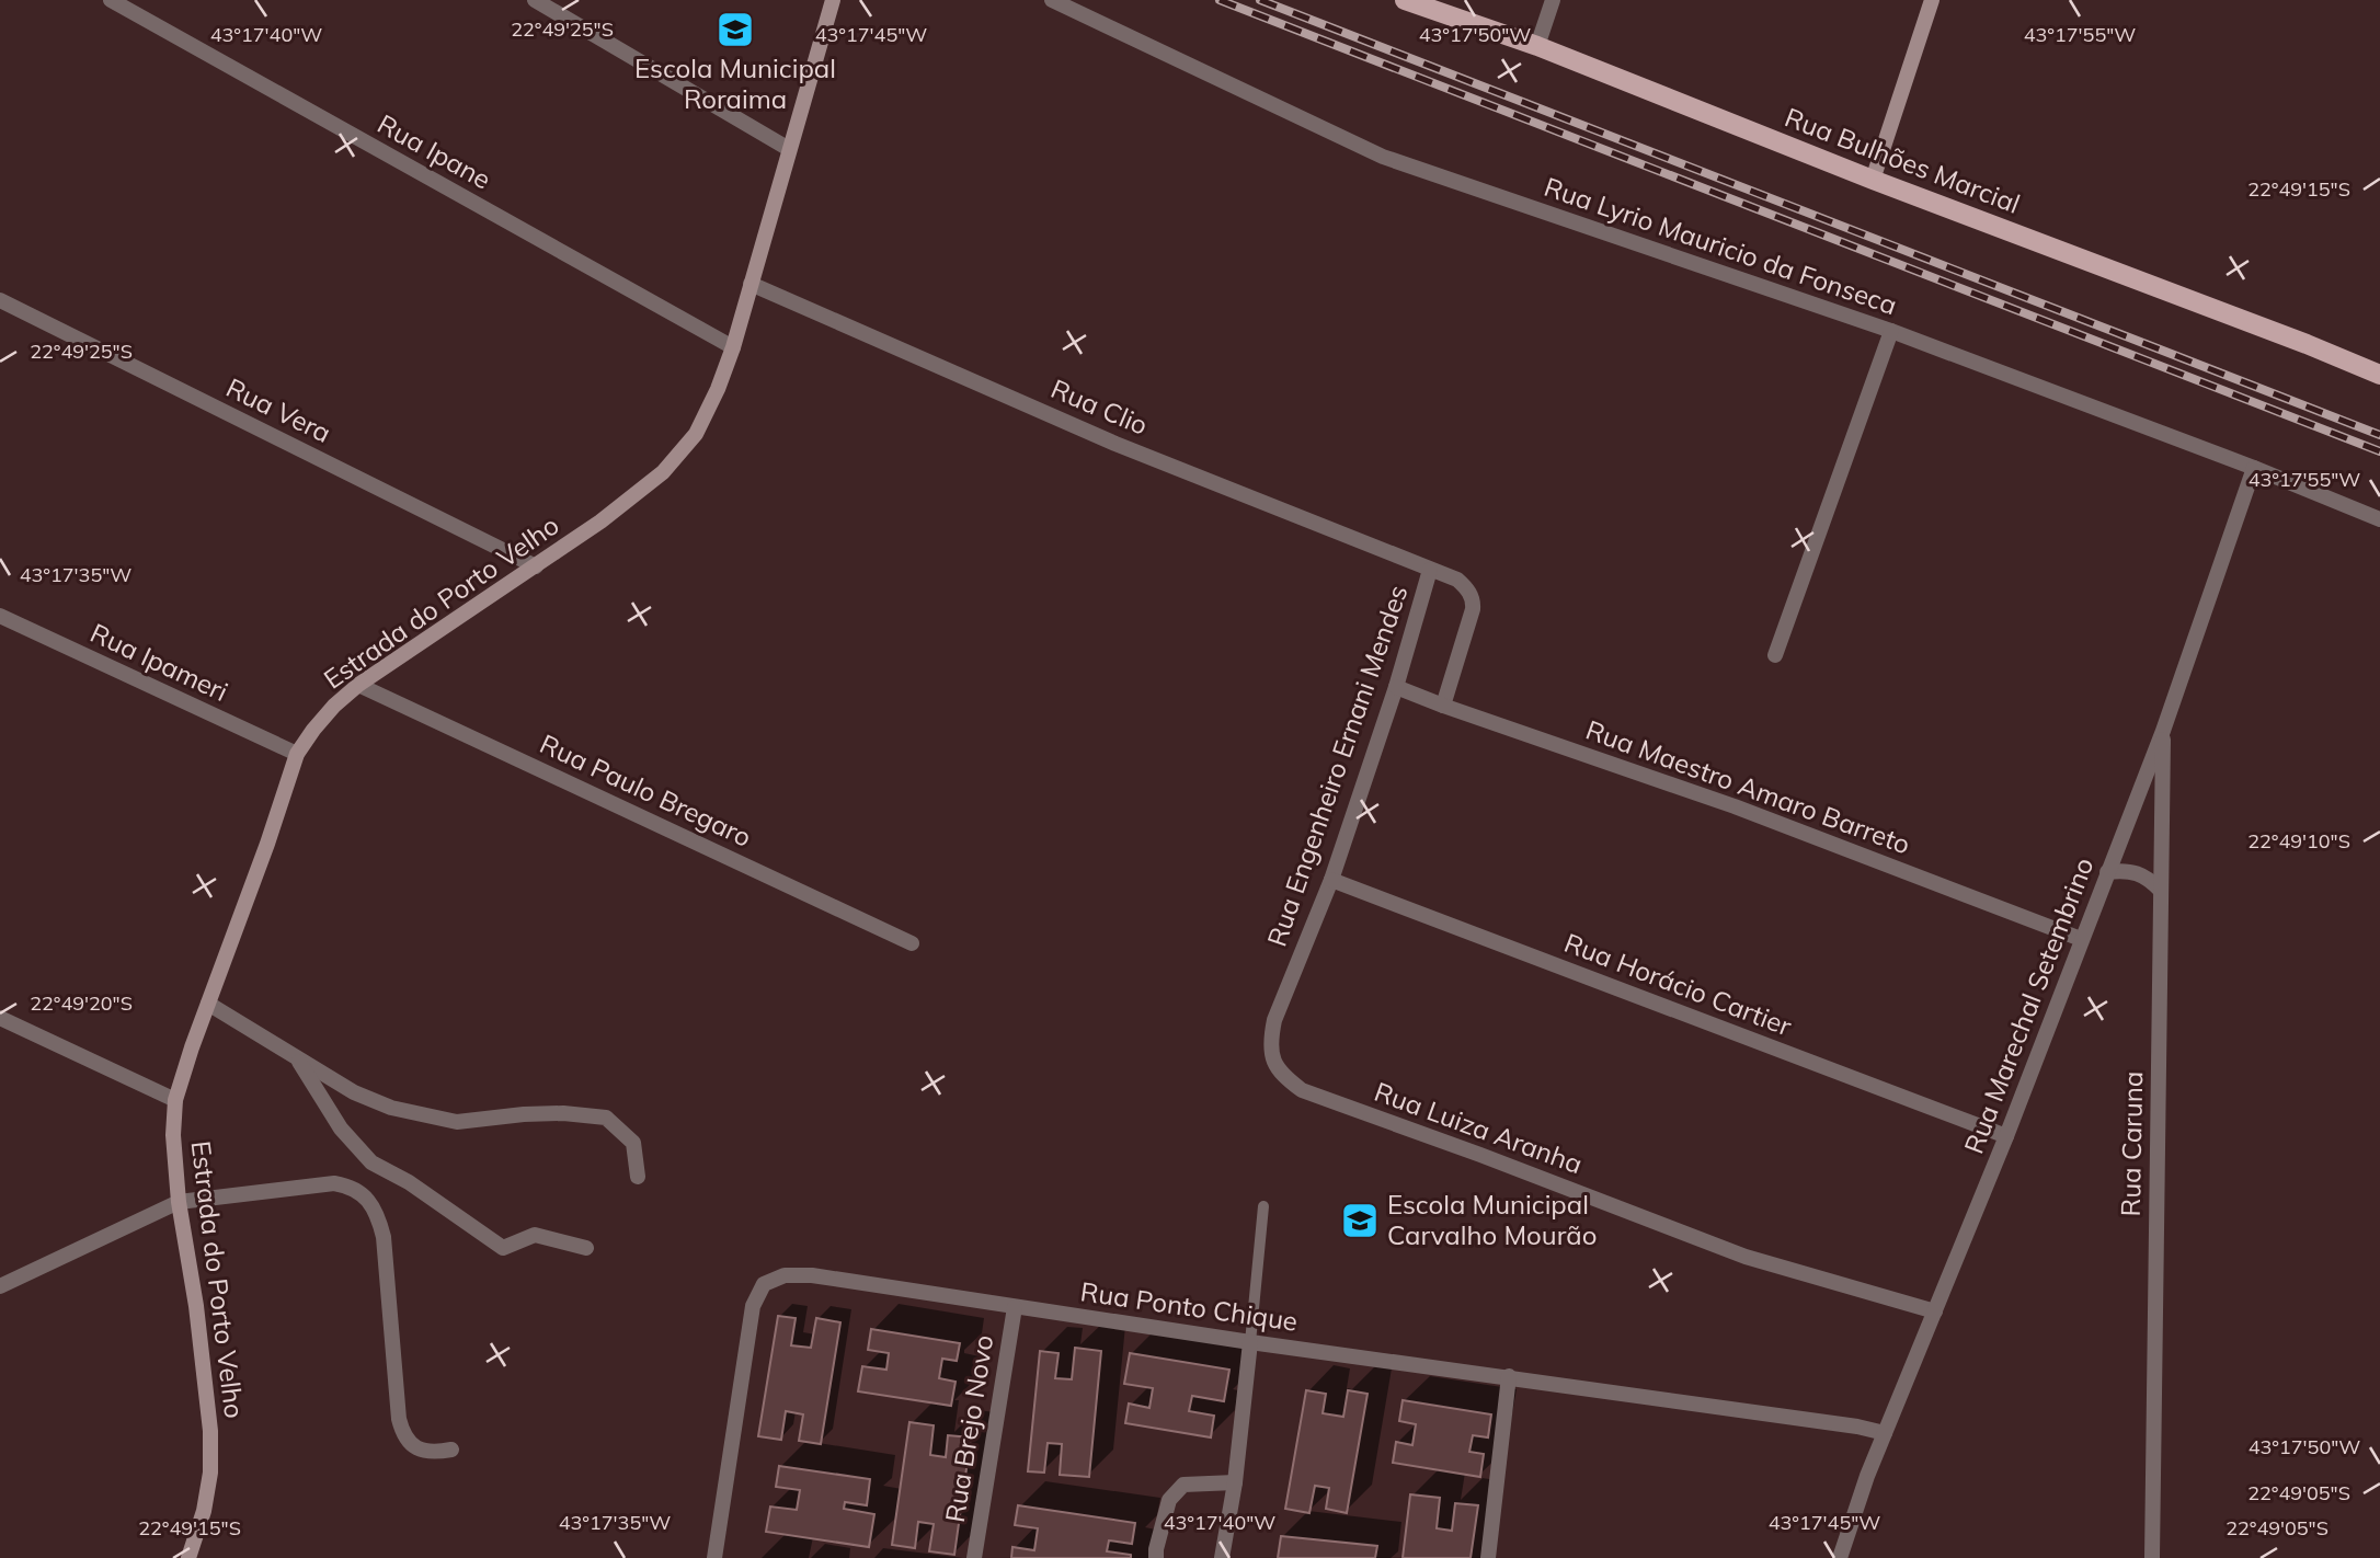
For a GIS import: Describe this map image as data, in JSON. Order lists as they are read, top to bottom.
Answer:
{
  "streets": {
    "main road": ["Rua Bulhões Marcial"],
    "street": [
      "Rua Ipane",
      "Rua Lyrio Mauricio da Fonseca",
      "Rua Clio",
      "Rua Vera",
      "Estrada do Porto Velho",
      "Rua Ipameri",
      "Rua Engenheiro Ernani Mendes",
      "Rua Maestro Amaro Barreto",
      "Rua Paulo Bregaro",
      "Rua Horácio Cartier",
      "Rua Marechal Setembrino",
      "Rua Luiza Aranha",
      "Rua Caruna",
      "Rua Ponto Chique",
      "Rua Brejo Novo"
    ]
  },
  "crossings": [
    ["Rua Ipane", "Estrada do Porto Velho"],
    ["Rua Lyrio Mauricio da Fonseca", "Rua Marechal Setembrino"],
    ["Rua Clio", "Estrada do Porto Velho"],
    ["Rua Clio", "Rua Engenheiro Ernani Mendes"],
    ["Rua Clio", "Rua Maestro Amaro Barreto"],
    ["Rua Vera", "Estrada do Porto Velho"],
    ["Estrada do Porto Velho", "Rua Ipameri"],
    ["Estrada do Porto Velho", "Rua Paulo Bregaro"],
    ["Rua Engenheiro Ernani Mendes", "Rua Maestro Amaro Barreto"],
    ["Rua Engenheiro Ernani Mendes", "Rua Horácio Cartier"],
    ["Rua Engenheiro Ernani Mendes", "Rua Luiza Aranha"],
    ["Rua Maestro Amaro Barreto", "Rua Marechal Setembrino"],
    ["Rua Horácio Cartier", "Rua Marechal Setembrino"],
    ["Rua Marechal Setembrino", "Rua Luiza Aranha"],
    ["Rua Marechal Setembrino", "Rua Caruna"],
    ["Rua Marechal Setembrino", "Rua Ponto Chique"],
    ["Rua Ponto Chique", "Rua Brejo Novo"]
  ],
  "places": {
    "school or university": ["Escola Municipal Roraima", "Escola Municipal Carvalho Mourão"]
  },
  "coordinates": [
    "22°49'25\"S",
    "43°17'40\"W",
    "43°17'45\"W",
    "43°17'50\"W",
    "43°17'55\"W",
    "22°49'15\"S",
    "43°17'35\"W",
    "22°49'10\"S",
    "22°49'20\"S",
    "22°49'05\"S"
  ]
}
